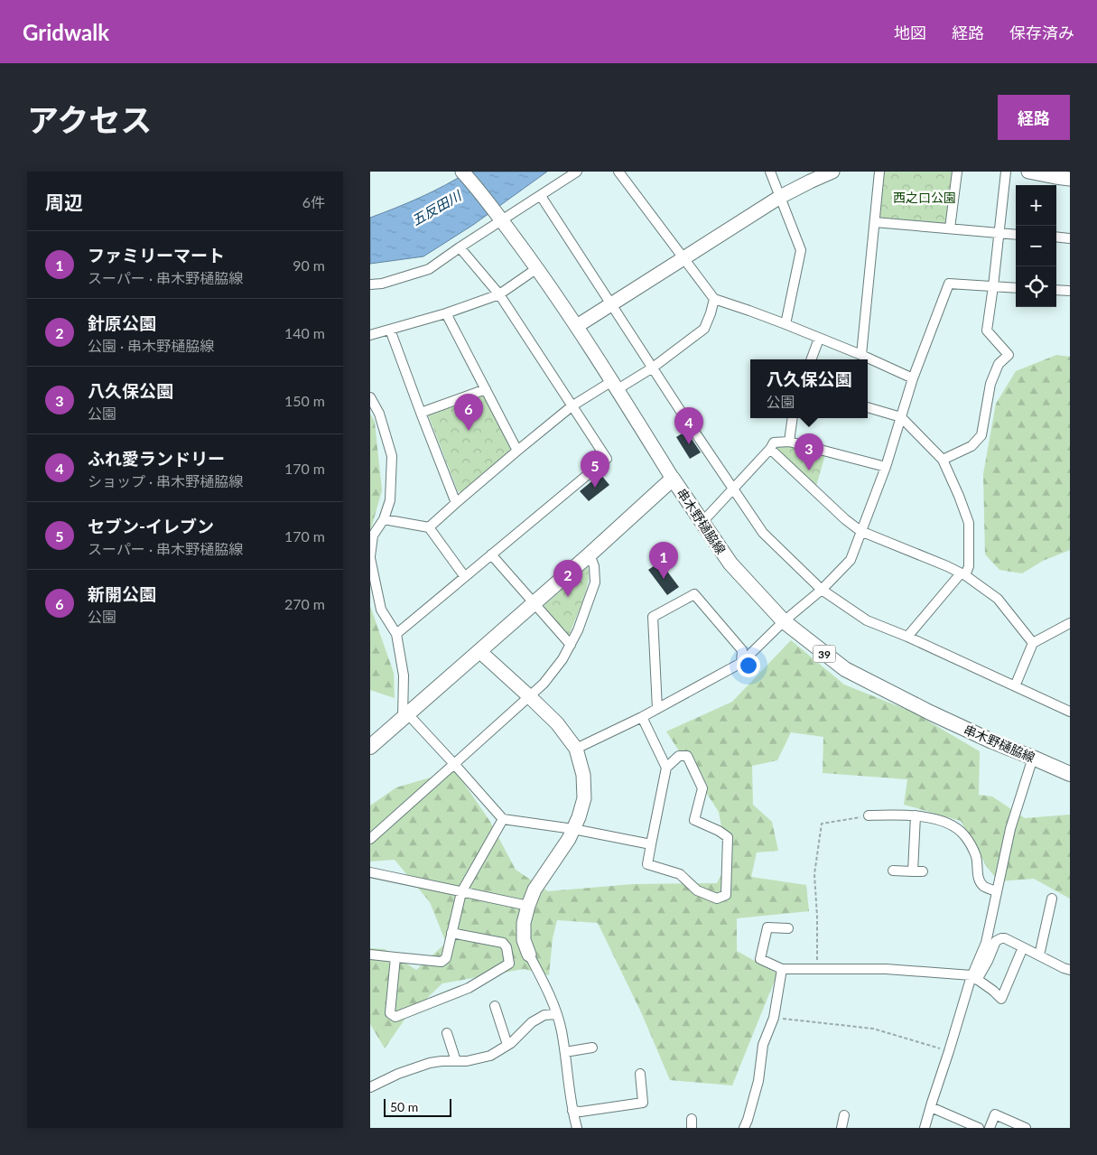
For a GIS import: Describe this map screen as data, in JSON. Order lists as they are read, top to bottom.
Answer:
{
  "streets": {
    "main road": ["串木野樋脇線", "39"]
  },
  "water": ["五反田川"],
  "parks": ["西之口公園"],
  "scale_bar": "50 m",
  "page": {
    "header": "Gridwalk",
    "nav": ["地図", "経路", "保存済み"],
    "title": "アクセス",
    "buttons": "経路",
    "heading": ["周辺", "6件"],
    "map_buttons": ["+", "−"],
    "list": [
      {
        "mark": "1",
        "name": "ファミリーマート",
        "note": "スーパー · 串木野樋脇線",
        "value": "90 m"
      },
      {
        "mark": "2",
        "name": "針原公園",
        "note": "公園 · 串木野樋脇線",
        "value": "140 m"
      },
      {
        "mark": "3",
        "name": "八久保公園",
        "note": "公園",
        "value": "150 m"
      },
      {
        "mark": "4",
        "name": "ふれ愛ランドリー",
        "note": "ショップ · 串木野樋脇線",
        "value": "170 m"
      },
      {
        "mark": "5",
        "name": "セブン-イレブン",
        "note": "スーパー · 串木野樋脇線",
        "value": "170 m"
      },
      {
        "mark": "6",
        "name": "新開公園",
        "note": "公園",
        "value": "270 m"
      }
    ],
    "popup": ["八久保公園", "公園"],
    "pins": [
      "6",
      "4",
      "3",
      "5",
      "1",
      "2"
    ],
    "scale": "50 m"
  }
}
